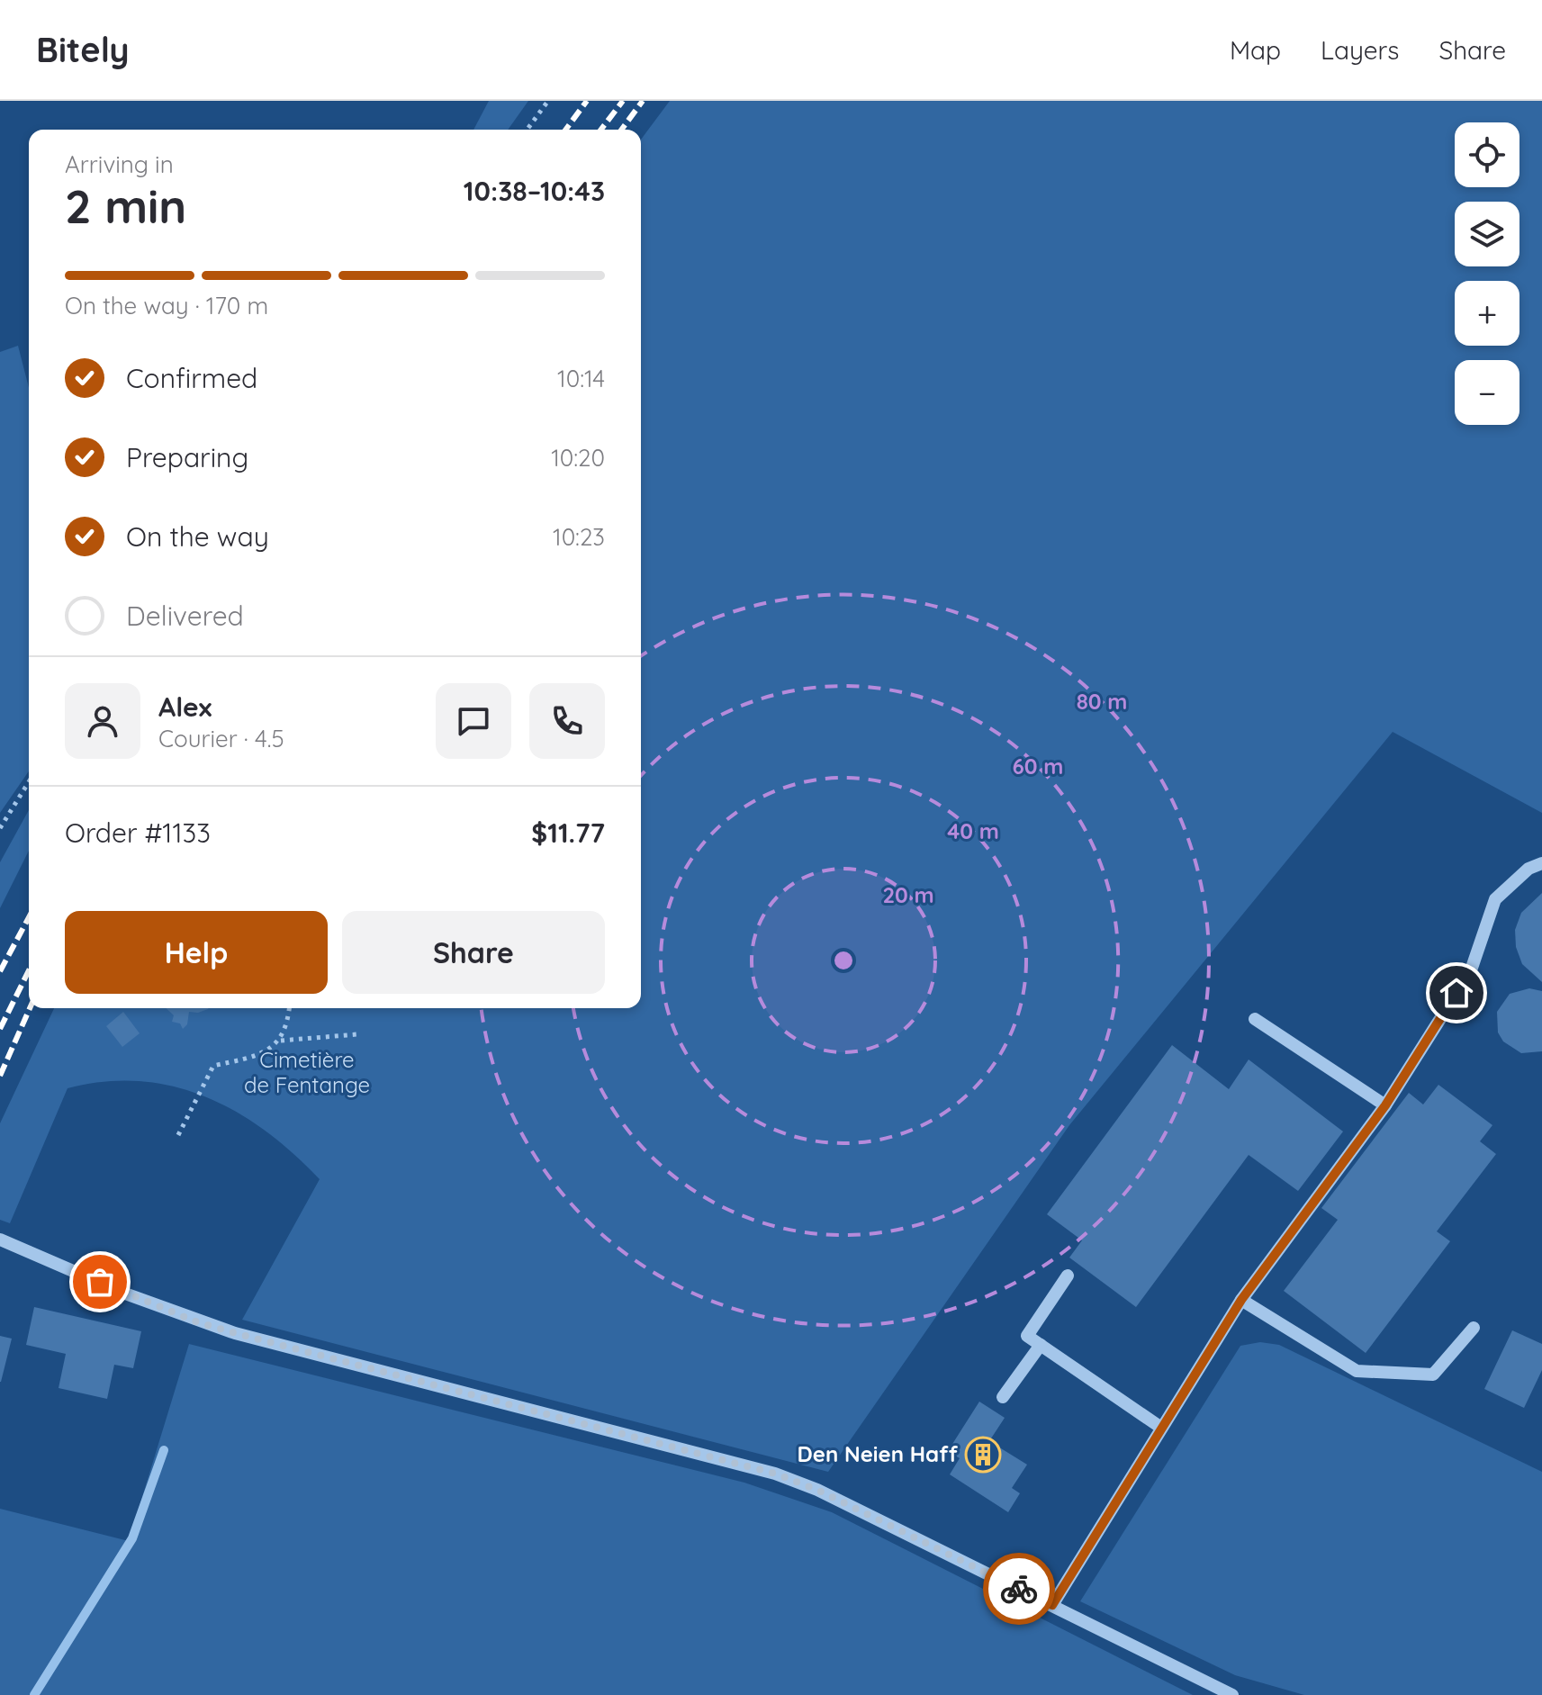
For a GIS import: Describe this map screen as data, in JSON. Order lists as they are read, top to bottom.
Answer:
{
  "parks": ["Cimetière de Fentange"],
  "places": {
    "building": ["Den Neien Haff"]
  },
  "page": {
    "header": "Bitely",
    "nav": ["Map", "Layers", "Share"],
    "map_buttons": ["+", "−"],
    "heading": ["2 min", "Arriving in", "10:38–10:43"],
    "panel": [
      "Alex",
      "Courier · 4.5",
      "Order #1133",
      "$11.77"
    ],
    "bar": "On the way · 170 m",
    "list": [
      ["Confirmed", "10:14"],
      ["Preparing", "10:20"],
      ["On the way", "10:23"],
      "Delivered"
    ],
    "buttons": ["Help", "Share"]
  },
  "rings": [
    "80 m",
    "60 m",
    "40 m",
    "20 m"
  ]
}
